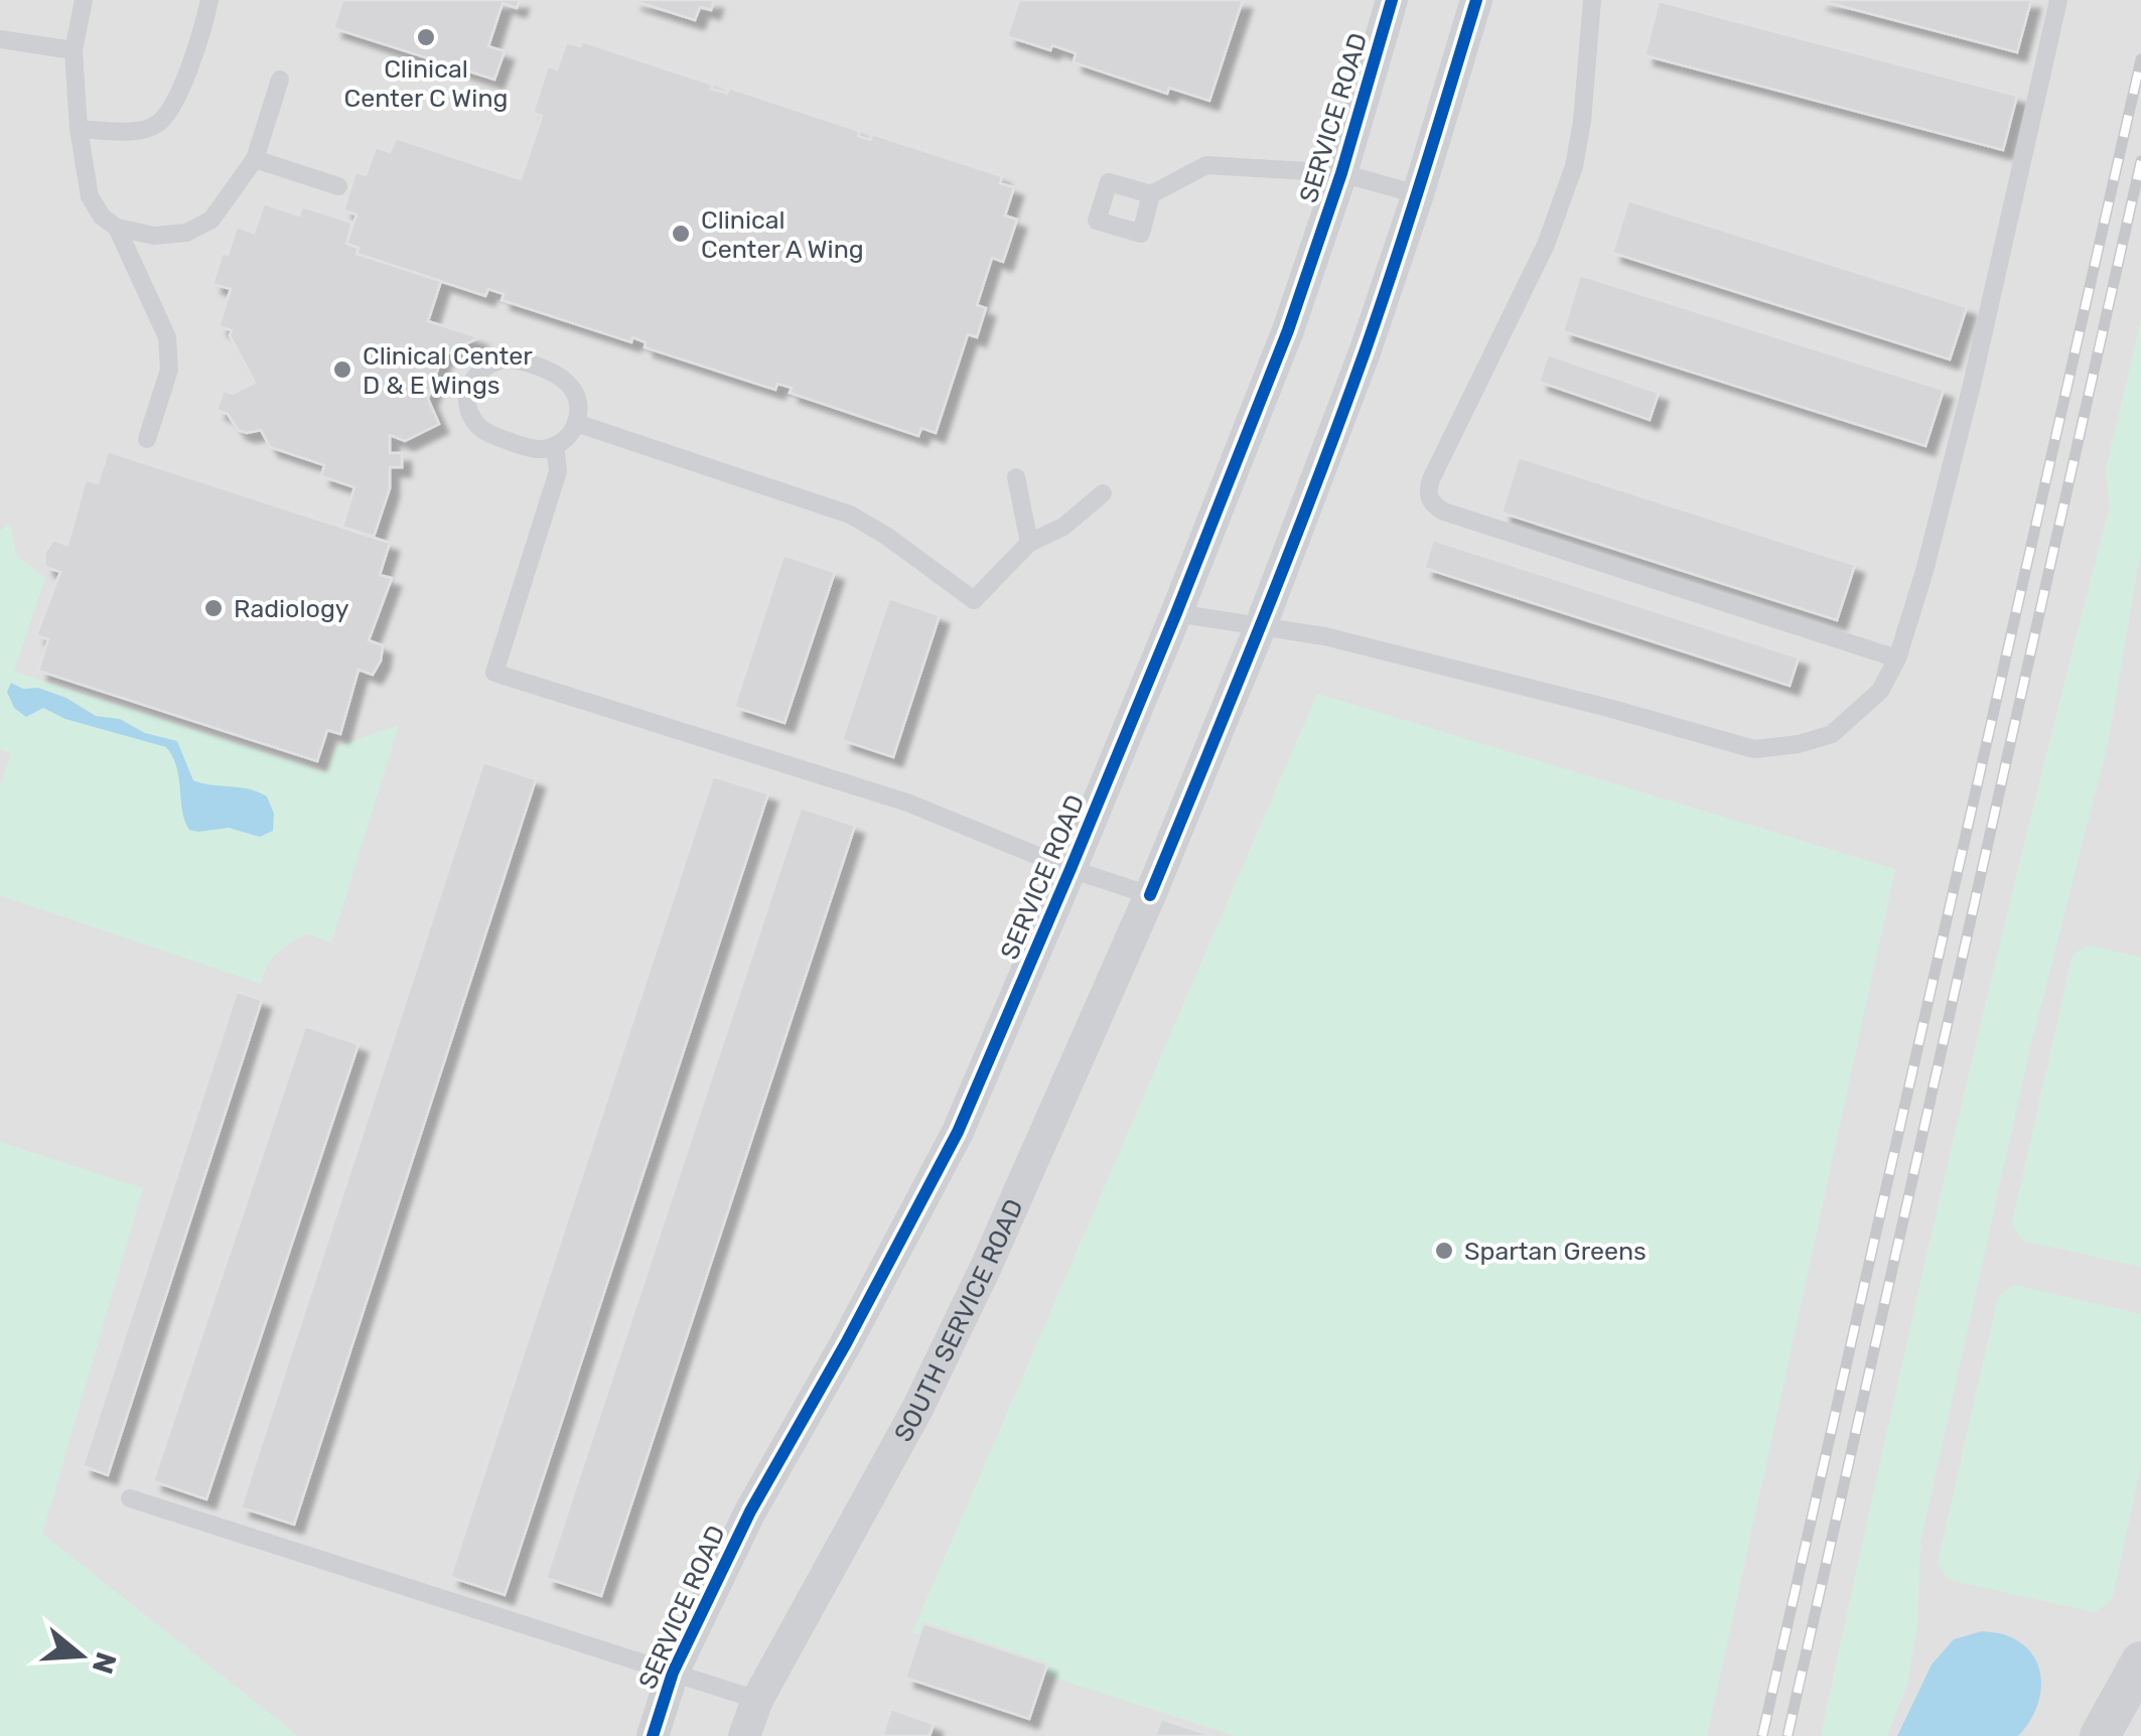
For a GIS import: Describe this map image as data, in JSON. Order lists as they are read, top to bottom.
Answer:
{
  "streets": {
    "street": ["SERVICE ROAD", "SOUTH SERVICE ROAD"]
  },
  "places": [
    "Clinical Center C Wing",
    "Clinical Center A Wing",
    "Clinical Center D & E Wings",
    "Radiology",
    "Spartan Greens"
  ],
  "north": "right"
}
